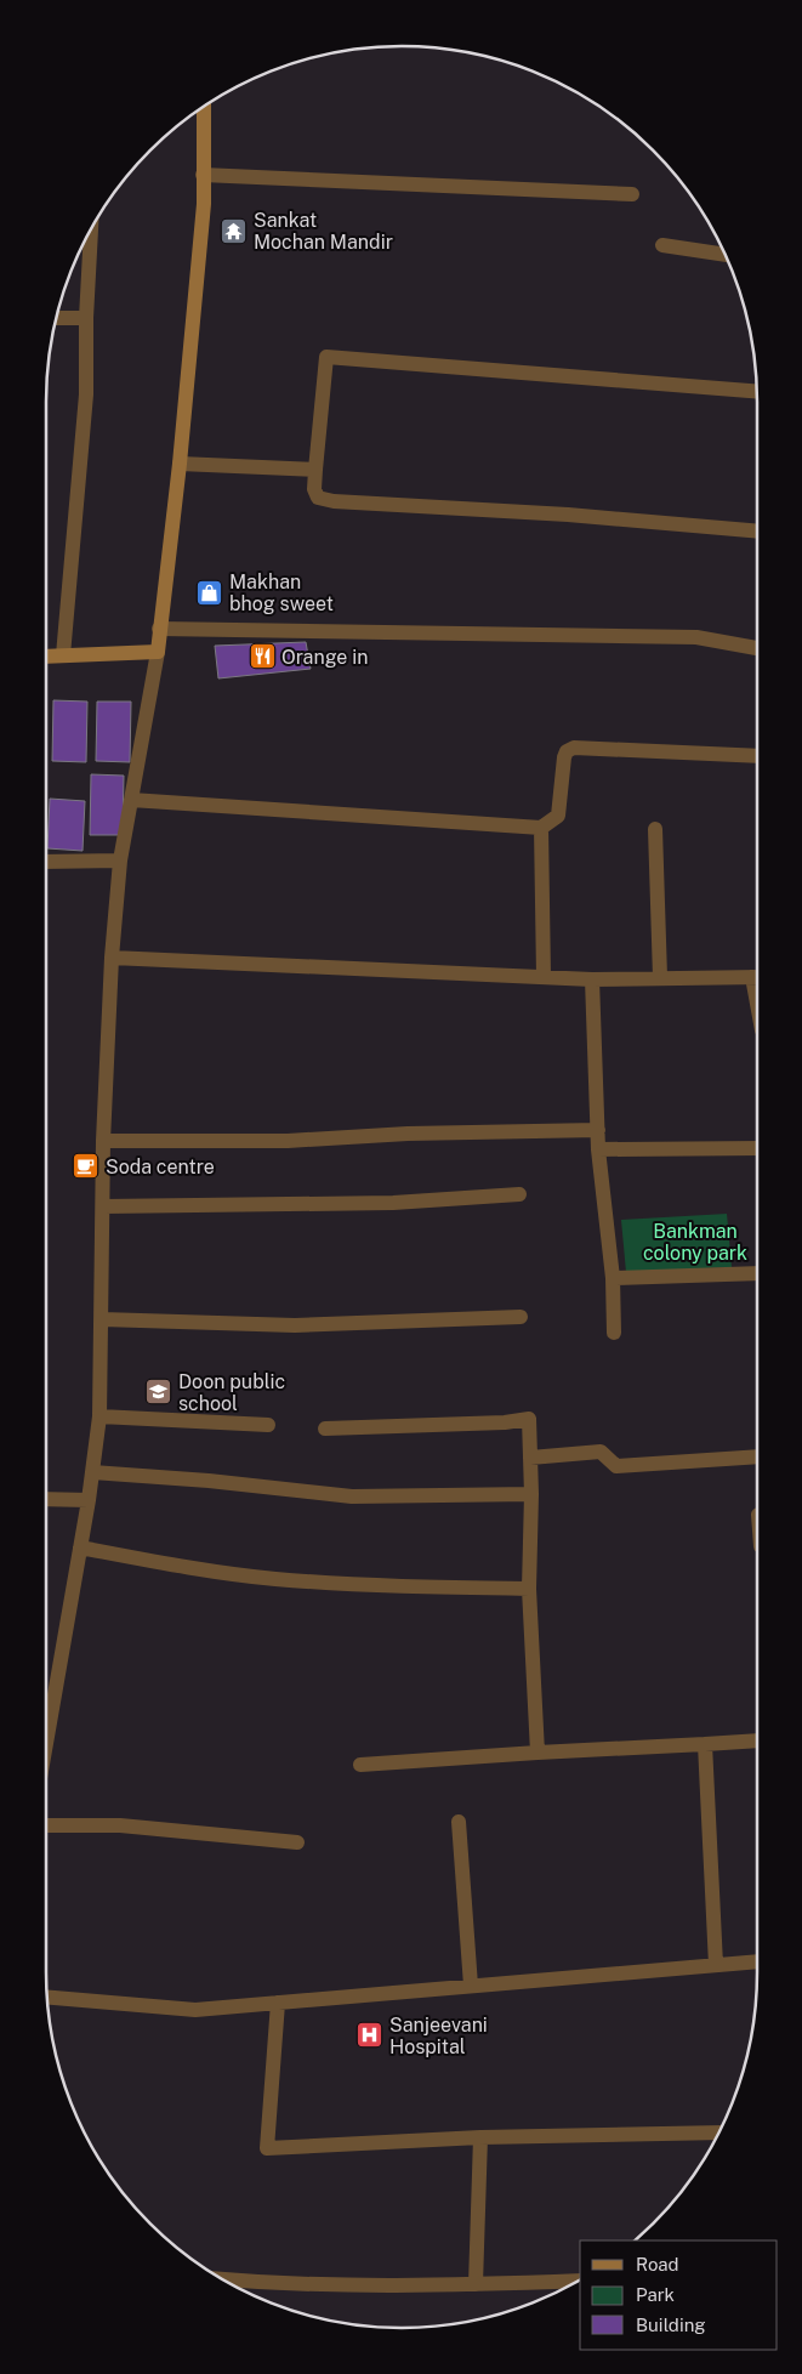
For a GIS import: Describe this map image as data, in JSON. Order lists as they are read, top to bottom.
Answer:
{
  "parks": ["Bankman colony park"],
  "places": {
    "temple": ["Sankat Mochan Mandir"],
    "shop": ["Makhan bhog sweet"],
    "restaurant": ["Orange in"],
    "cafe": ["Soda centre"],
    "school or university": ["Doon public school"],
    "hospital": ["Sanjeevani Hospital"]
  },
  "legend": ["Road", "Park", "Building"]
}
